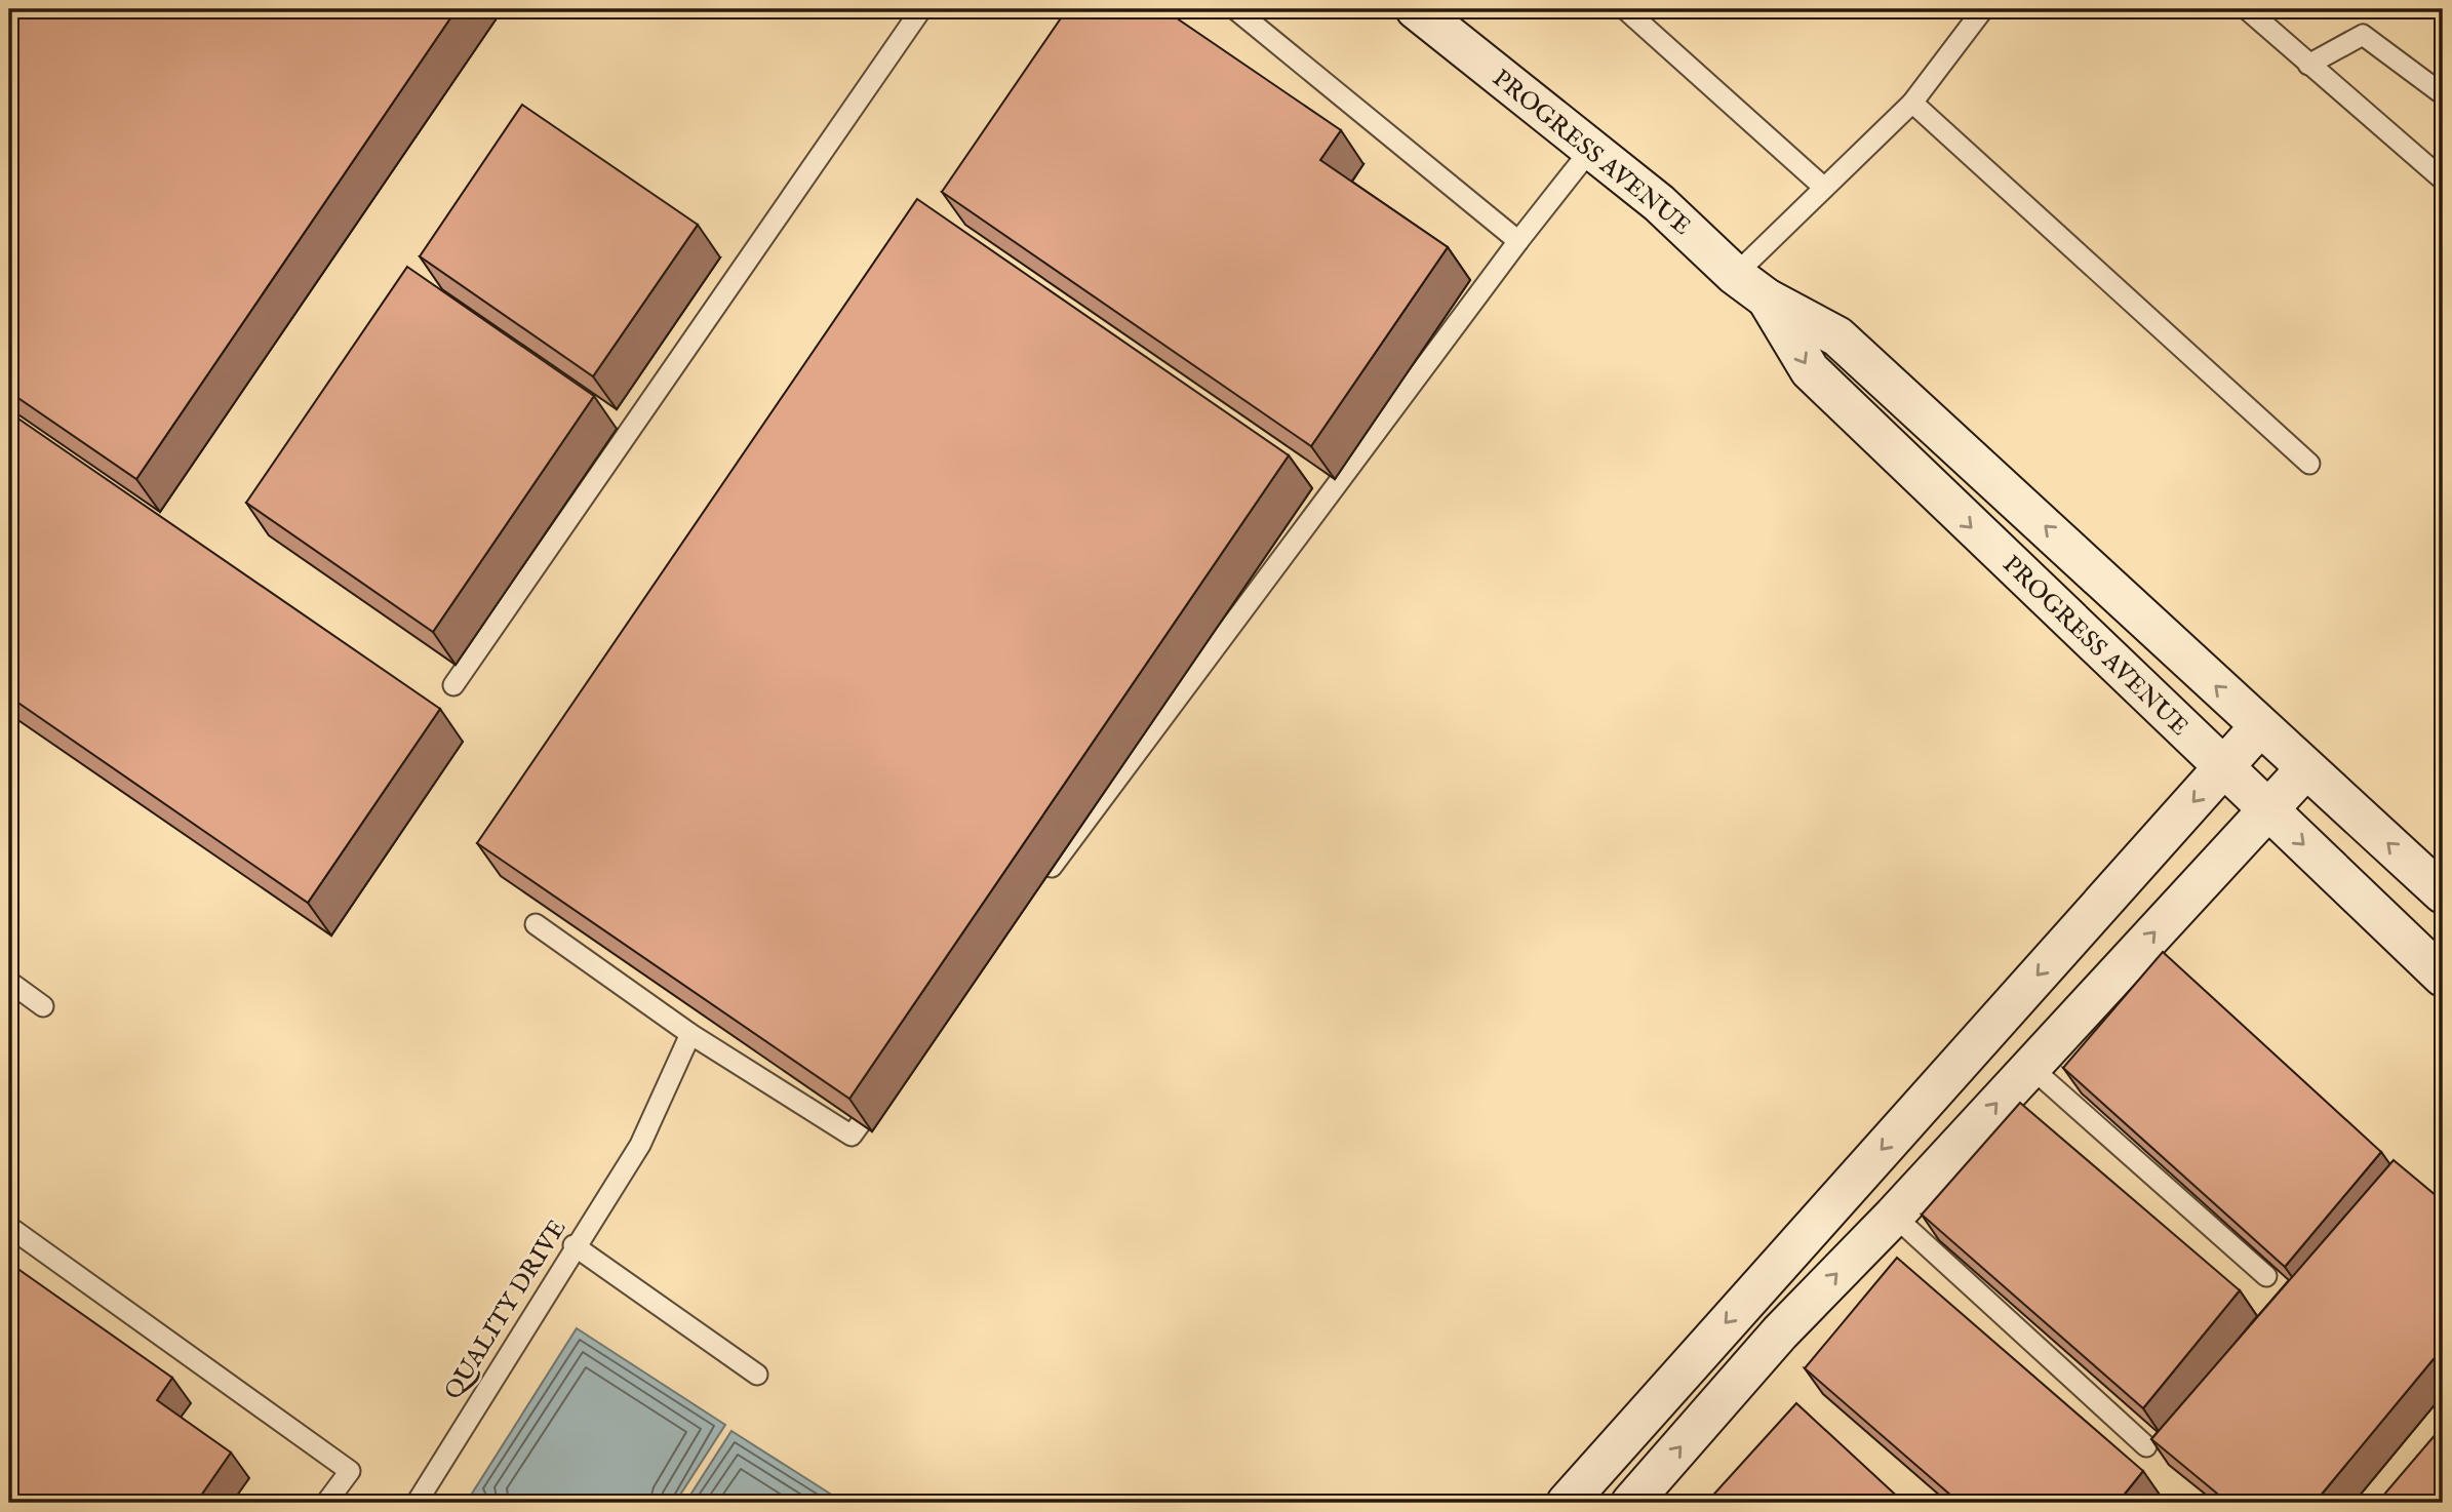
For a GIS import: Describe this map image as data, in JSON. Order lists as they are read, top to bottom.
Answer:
{
  "streets": {
    "street": ["PROGRESS AVENUE"],
    "lane": ["QUALITY DRIVE"]
  }
}
